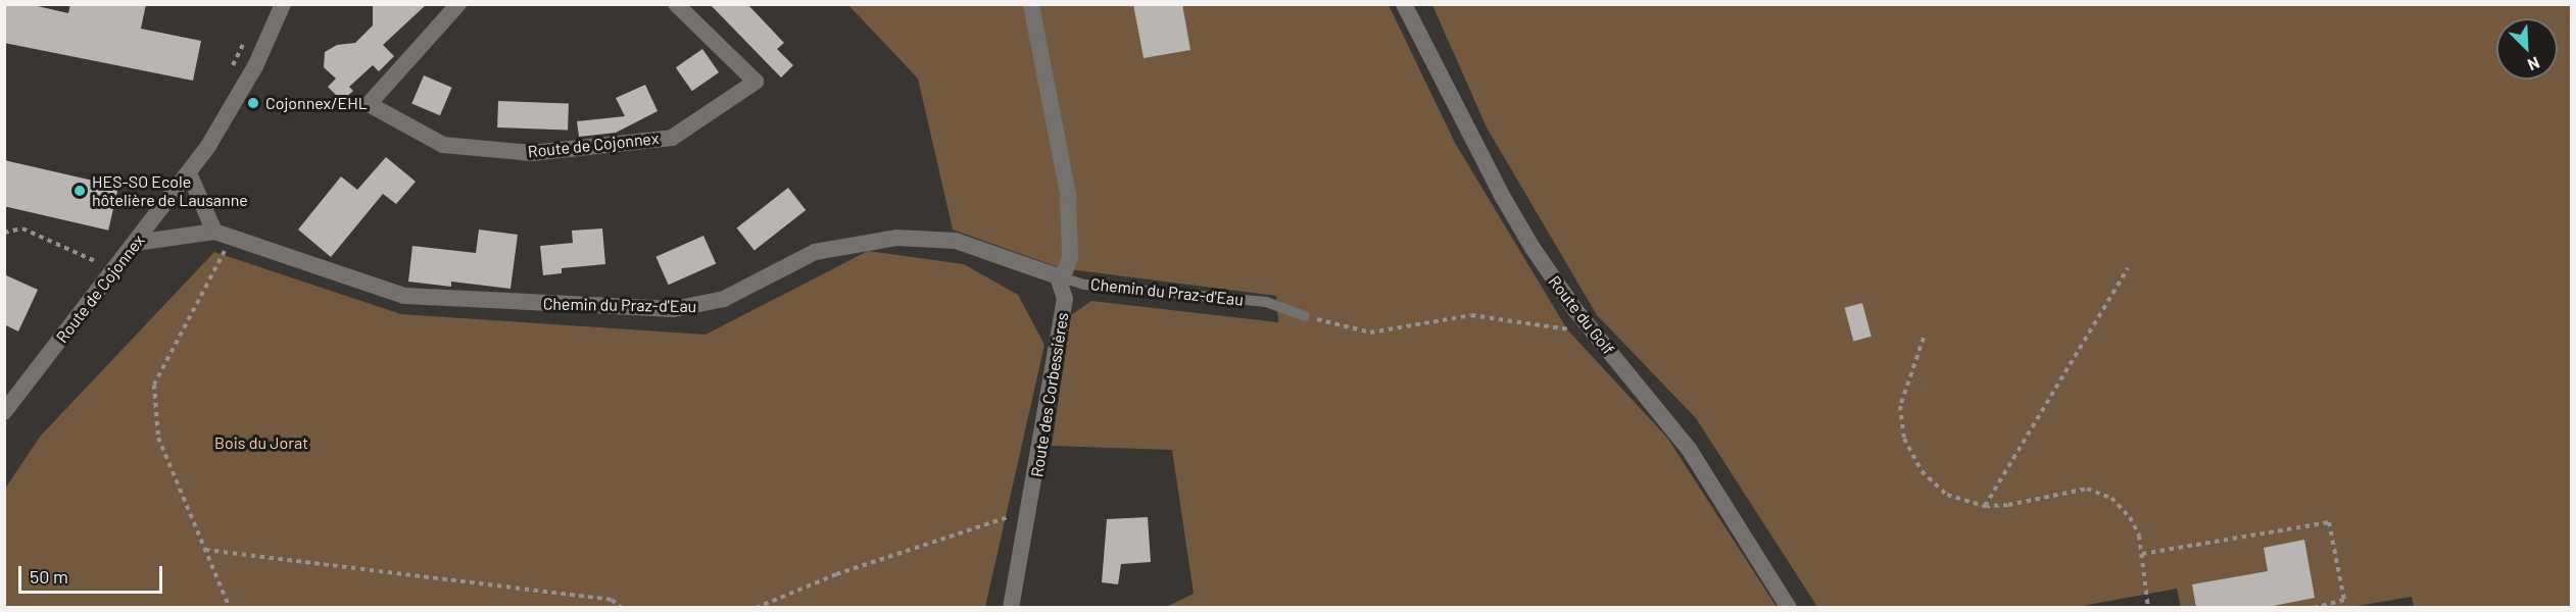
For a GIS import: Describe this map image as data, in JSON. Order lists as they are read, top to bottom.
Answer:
{
  "streets": {
    "street": [
      "Route de Cojonnex",
      "Chemin du Praz-d'Eau",
      "Route du Golf",
      "Route des Corbessières"
    ]
  },
  "crossings": [
    ["Route de Cojonnex", "Chemin du Praz-d'Eau"],
    ["Chemin du Praz-d'Eau", "Route des Corbessières"]
  ],
  "parks": ["Bois du Jorat"],
  "places": ["Cojonnex/EHL", "HES-SO Ecole hôtelière de Lausanne"],
  "scale_bar": "50 m",
  "north": "bottom right"
}
